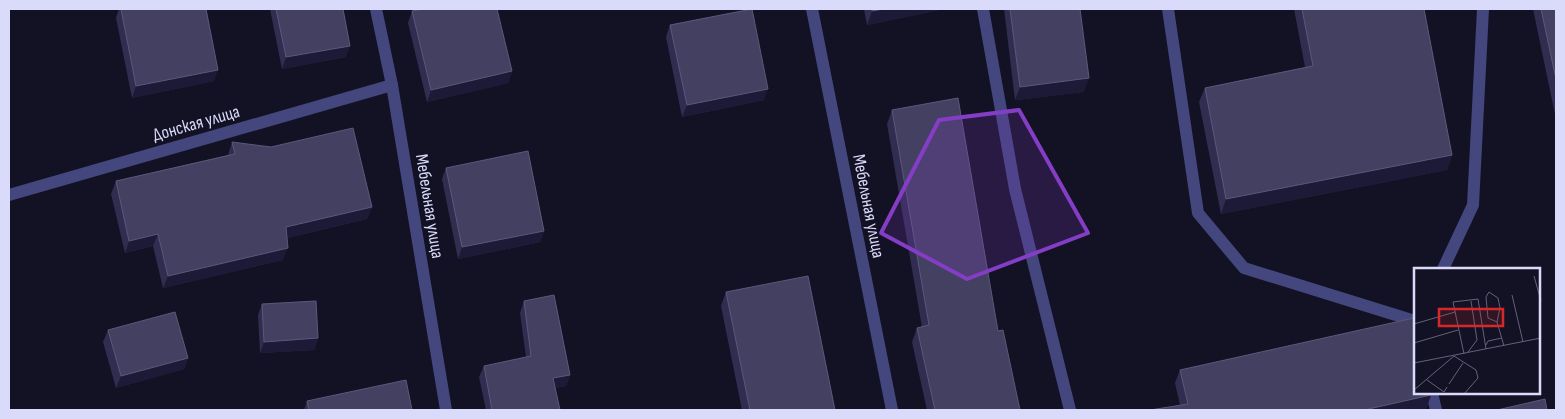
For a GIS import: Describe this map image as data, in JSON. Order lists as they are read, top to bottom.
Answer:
{
  "streets": {
    "street": ["Донская улица", "Мебельная улица"]
  },
  "crossings": [
    ["Донская улица", "Мебельная улица"]
  ]
}
